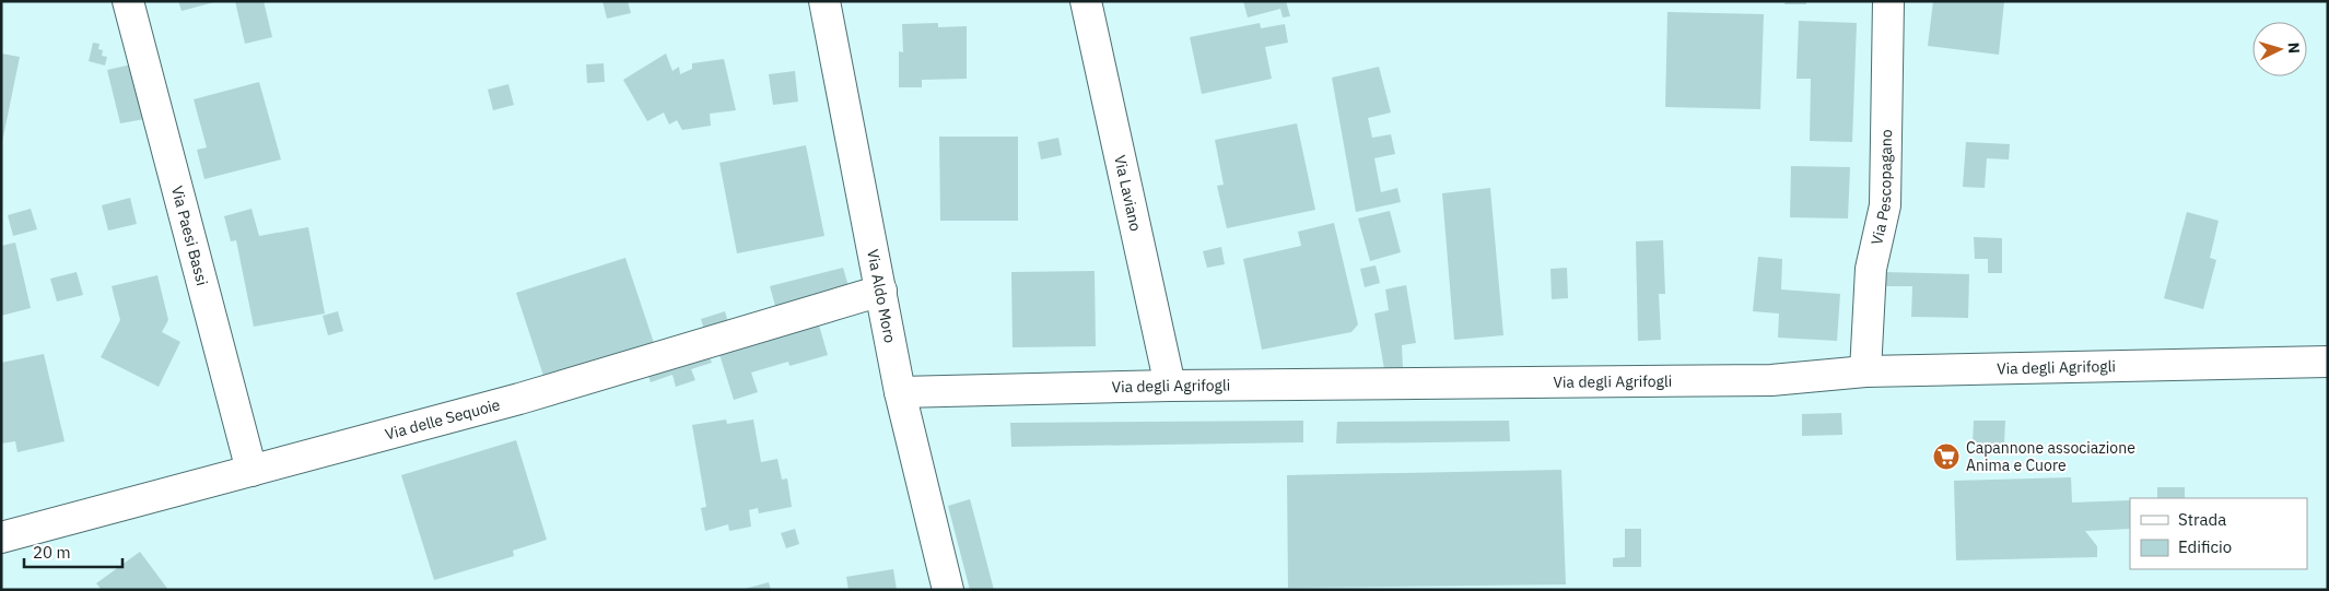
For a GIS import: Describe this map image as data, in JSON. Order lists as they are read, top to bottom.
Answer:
{
  "streets": {
    "street": [
      "Via Pescopagano",
      "Via Laviano",
      "Via Paesi Bassi",
      "Via Aldo Moro",
      "Via degli Agrifogli",
      "Via delle Sequoie"
    ]
  },
  "crossings": [
    ["Via Pescopagano", "Via degli Agrifogli"],
    ["Via Laviano", "Via degli Agrifogli"],
    ["Via Paesi Bassi", "Via delle Sequoie"],
    ["Via Aldo Moro", "Via degli Agrifogli"],
    ["Via Aldo Moro", "Via delle Sequoie"]
  ],
  "places": {
    "supermarket": ["Capannone associazione Anima e Cuore"]
  },
  "legend": ["Strada", "Edificio"],
  "scale_bar": "20 m",
  "north": "right"
}
